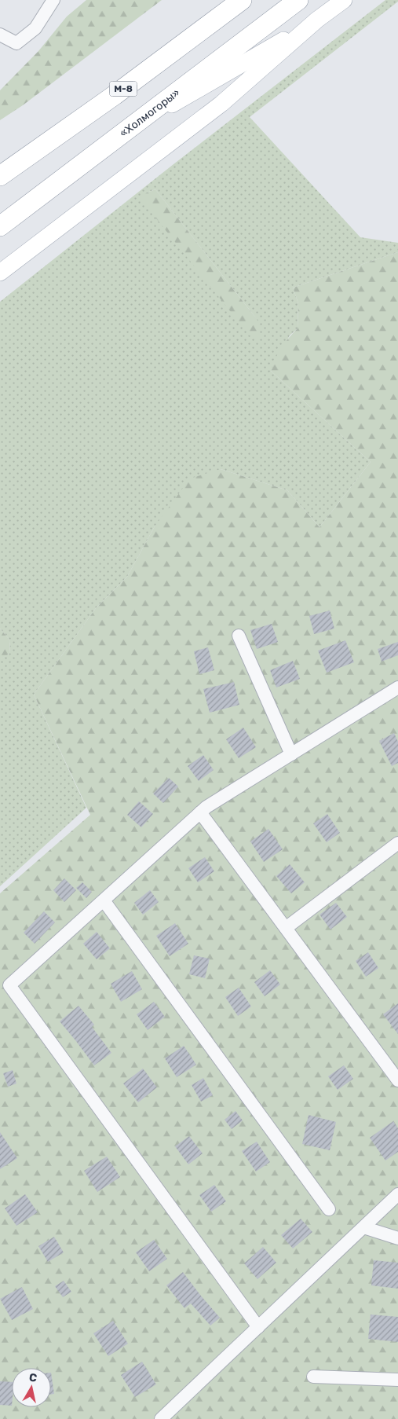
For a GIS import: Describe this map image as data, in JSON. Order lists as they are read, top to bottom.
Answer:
{
  "streets": {
    "highway": ["М-8", "«Холмогоры»"]
  },
  "north": "top"
}
